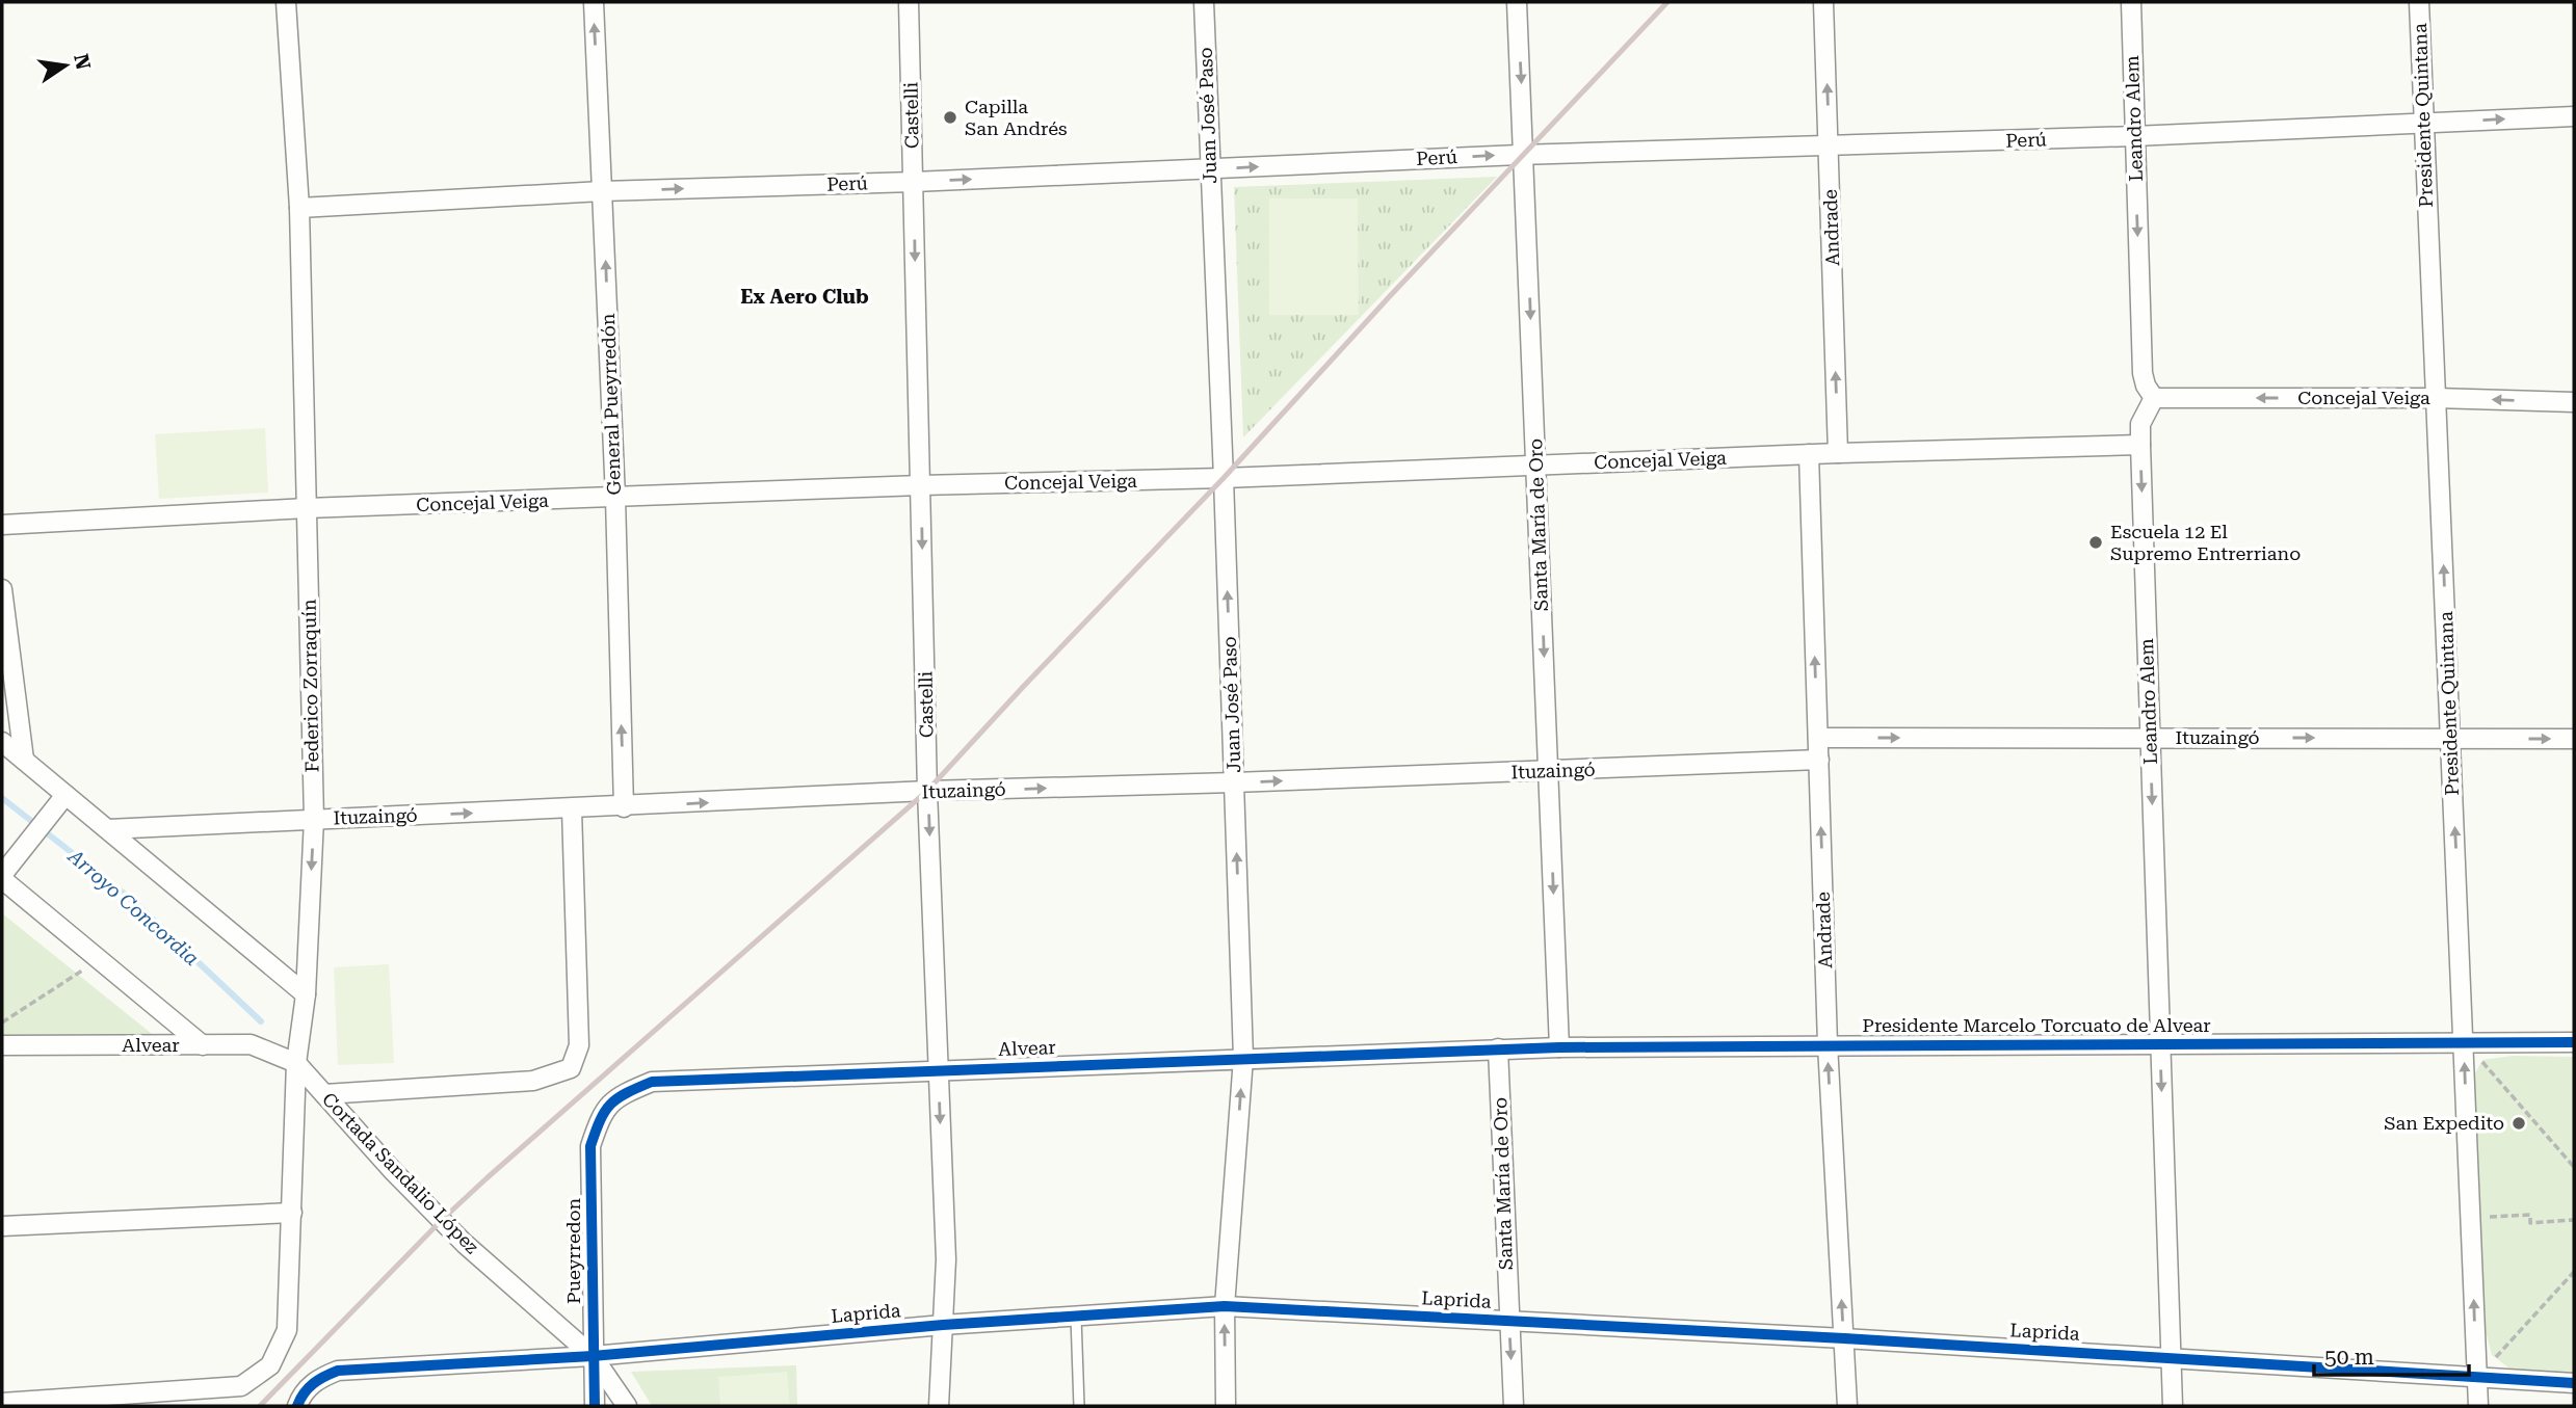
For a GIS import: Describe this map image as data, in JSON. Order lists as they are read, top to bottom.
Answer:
{
  "streets": {
    "street": [
      "Castelli",
      "Juan José Paso",
      "Presidente Quintana",
      "Leandro Alem",
      "Perú",
      "Andrade",
      "Concejal Veiga",
      "General Pueyrredón",
      "Santa María de Oro",
      "Federico Zorraquín",
      "Ituzaingó",
      "Presidente Marcelo Torcuato de Alvear",
      "Alvear",
      "Cortada Sandalio López",
      "Pueyrredon",
      "Laprida"
    ]
  },
  "crossings": [
    ["Castelli", "Perú"],
    ["Castelli", "Concejal Veiga"],
    ["Castelli", "Ituzaingó"],
    ["Castelli", "Alvear"],
    ["Castelli", "Laprida"],
    ["Juan José Paso", "Perú"],
    ["Juan José Paso", "Concejal Veiga"],
    ["Juan José Paso", "Ituzaingó"],
    ["Juan José Paso", "Alvear"],
    ["Juan José Paso", "Laprida"],
    ["Presidente Quintana", "Perú"],
    ["Presidente Quintana", "Concejal Veiga"],
    ["Presidente Quintana", "Ituzaingó"],
    ["Presidente Quintana", "Presidente Marcelo Torcuato de Alvear"],
    ["Presidente Quintana", "Laprida"],
    ["Leandro Alem", "Perú"],
    ["Leandro Alem", "Concejal Veiga"],
    ["Leandro Alem", "Ituzaingó"],
    ["Leandro Alem", "Presidente Marcelo Torcuato de Alvear"],
    ["Leandro Alem", "Laprida"],
    ["Perú", "Andrade"],
    ["Perú", "General Pueyrredón"],
    ["Perú", "Santa María de Oro"],
    ["Perú", "Federico Zorraquín"],
    ["Andrade", "Concejal Veiga"],
    ["Andrade", "Ituzaingó"],
    ["Andrade", "Presidente Marcelo Torcuato de Alvear"],
    ["Andrade", "Laprida"],
    ["Concejal Veiga", "General Pueyrredón"],
    ["Concejal Veiga", "Santa María de Oro"],
    ["Concejal Veiga", "Federico Zorraquín"],
    ["General Pueyrredón", "Ituzaingó"],
    ["Santa María de Oro", "Ituzaingó"],
    ["Santa María de Oro", "Presidente Marcelo Torcuato de Alvear"],
    ["Santa María de Oro", "Alvear"],
    ["Santa María de Oro", "Laprida"],
    ["Federico Zorraquín", "Ituzaingó"],
    ["Federico Zorraquín", "Alvear"],
    ["Federico Zorraquín", "Cortada Sandalio López"],
    ["Presidente Marcelo Torcuato de Alvear", "Alvear"],
    ["Alvear", "Cortada Sandalio López"],
    ["Alvear", "Pueyrredon"],
    ["Cortada Sandalio López", "Pueyrredon"],
    ["Cortada Sandalio López", "Laprida"],
    ["Pueyrredon", "Laprida"]
  ],
  "one_way": [
    "Castelli",
    "Juan José Paso",
    "Presidente Quintana",
    "Leandro Alem",
    "Perú",
    "Andrade",
    "General Pueyrredón",
    "Santa María de Oro",
    "Ituzaingó"
  ],
  "districts": ["Ex Aero Club"],
  "water": ["Arroyo Concordia"],
  "places": ["Capilla San Andrés", "Escuela 12 El Supremo Entrerriano", "San Expedito"],
  "scale_bar": "50 m",
  "north": "right"
}
